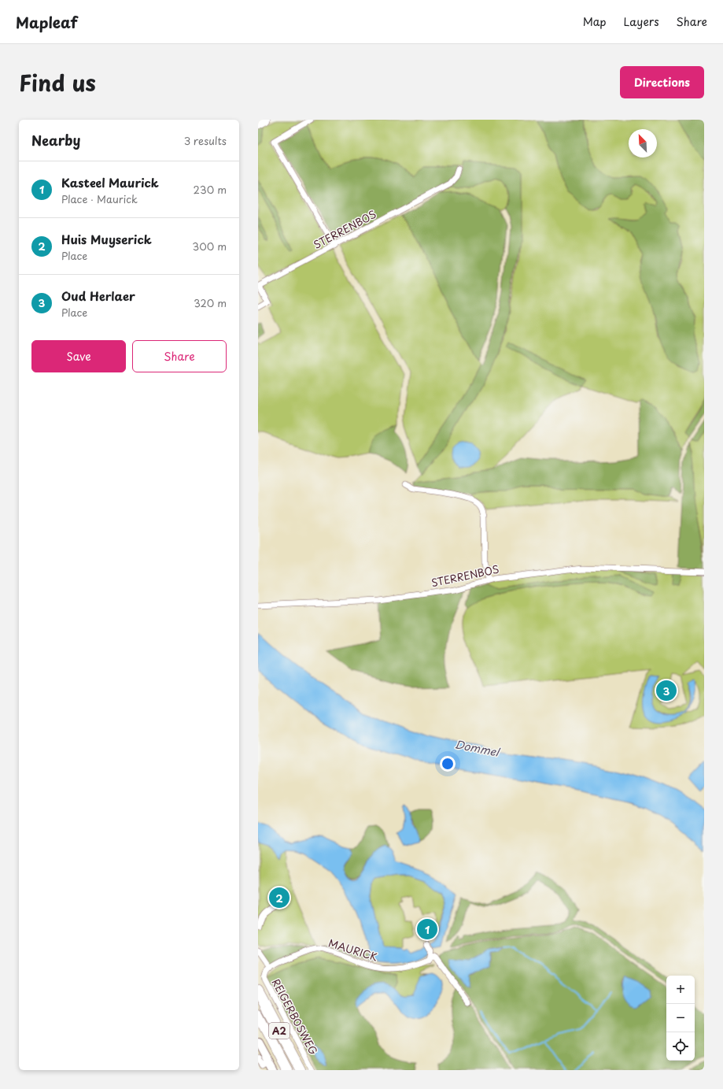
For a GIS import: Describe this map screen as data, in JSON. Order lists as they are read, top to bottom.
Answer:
{
  "streets": {
    "highway": ["A2"],
    "street": ["STERRENBOS", "MAURICK", "REIGERBOSWEG"]
  },
  "crossings": [
    ["MAURICK", "REIGERBOSWEG"]
  ],
  "water": ["Dommel"],
  "north": "top left",
  "page": {
    "header": "Mapleaf",
    "nav": ["Map", "Layers", "Share"],
    "title": "Find us",
    "buttons": [
      "Directions",
      ["Save", "Share"]
    ],
    "heading": ["Nearby", "3 results"],
    "list": [
      {
        "mark": "1",
        "name": "Kasteel Maurick",
        "note": "Place · Maurick",
        "value": "230 m"
      },
      {
        "mark": "2",
        "name": "Huis Muyserick",
        "note": "Place",
        "value": "300 m"
      },
      {
        "mark": "3",
        "name": "Oud Herlaer",
        "note": "Place",
        "value": "320 m"
      }
    ],
    "pins": ["3", "2", "1"],
    "map_buttons": ["+", "−"]
  }
}
